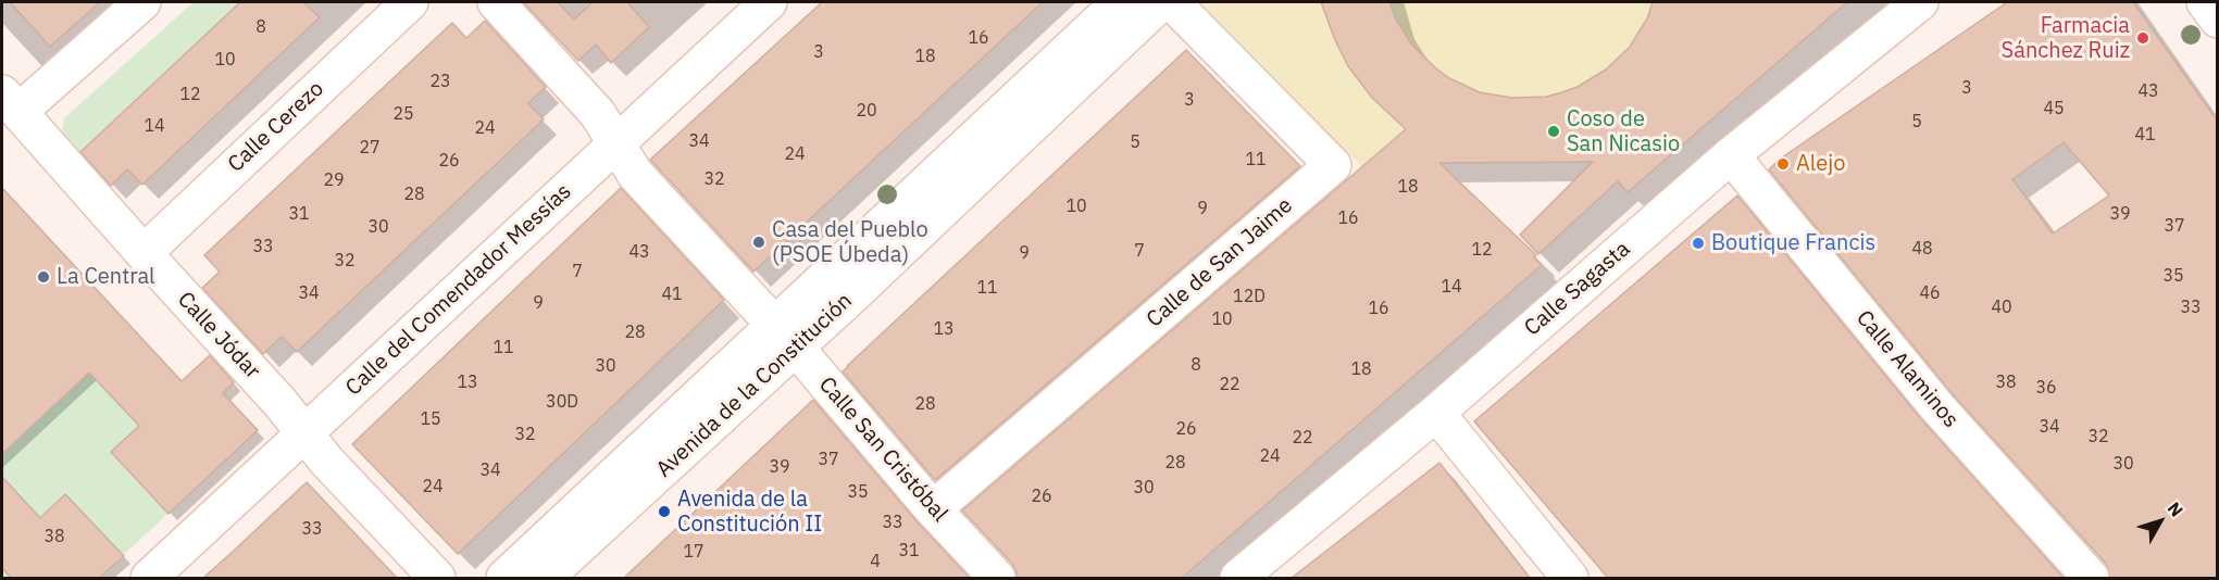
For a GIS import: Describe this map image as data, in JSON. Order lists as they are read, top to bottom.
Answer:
{
  "streets": {
    "street": [
      "Calle Cerezo",
      "Calle de San Jaime",
      "Calle Sagasta",
      "Calle del Comendador Messías",
      "Calle Jódar",
      "Calle Alaminos",
      "Avenida de la Constitución",
      "Calle San Cristóbal"
    ]
  },
  "crossings": [
    ["Calle Cerezo", "Calle Jódar"],
    ["Calle de San Jaime", "Calle San Cristóbal"],
    ["Calle Sagasta", "Calle Alaminos"],
    ["Calle del Comendador Messías", "Calle Jódar"],
    ["Calle del Comendador Messías", "Calle San Cristóbal"],
    ["Avenida de la Constitución", "Calle San Cristóbal"]
  ],
  "places": [
    "Farmacia Sánchez Ruiz",
    "Coso de San Nicasio",
    "Alejo",
    "Casa del Pueblo (PSOE Úbeda)",
    "Boutique Francis",
    "La Central",
    "Avenida de la Constitución II"
  ],
  "house_numbers": [
    "8",
    "16",
    "3",
    "18",
    "10",
    "23",
    "3",
    "43",
    "12",
    "3",
    "45",
    "20",
    "25",
    "5",
    "14",
    "24",
    "41",
    "34",
    "5",
    "27",
    "24",
    "11",
    "26",
    "32",
    "29",
    "18",
    "28",
    "10",
    "9",
    "31",
    "39",
    "16",
    "37",
    "30",
    "33",
    "48",
    "12",
    "7",
    "43",
    "9",
    "32",
    "7",
    "35",
    "14",
    "11",
    "34",
    "46",
    "41",
    "12D",
    "9",
    "40",
    "33",
    "16",
    "10",
    "13",
    "28",
    "11",
    "8",
    "30",
    "18",
    "13",
    "38",
    "22",
    "36",
    "30D",
    "28",
    "15",
    "34",
    "26",
    "32",
    "32",
    "22",
    "24",
    "37",
    "28",
    "30",
    "39",
    "34",
    "24",
    "30",
    "35",
    "26",
    "33",
    "33",
    "38",
    "31",
    "17",
    "4"
  ],
  "north": "top right"
}
